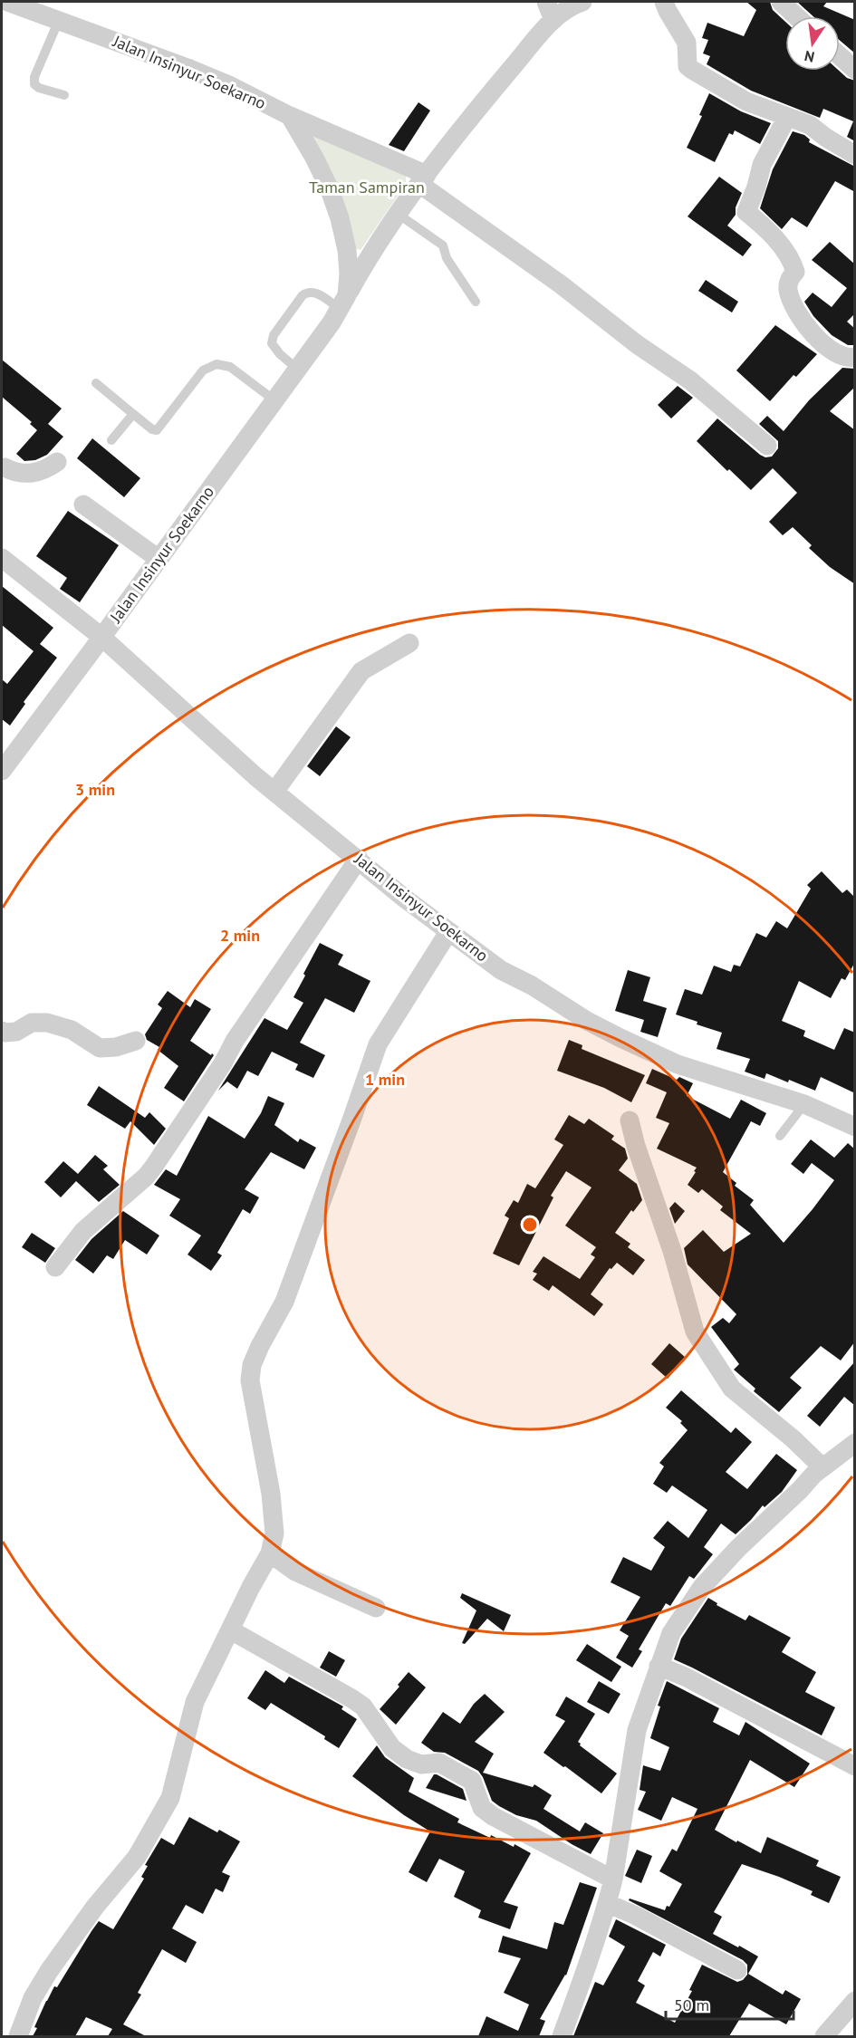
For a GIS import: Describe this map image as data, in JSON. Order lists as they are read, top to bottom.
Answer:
{
  "streets": {
    "street": ["Jalan Insinyur Soekarno"]
  },
  "parks": ["Taman Sampiran"],
  "scale_bar": "50 m",
  "north": "bottom",
  "rings": ["3 min", "2 min", "1 min"]
}
